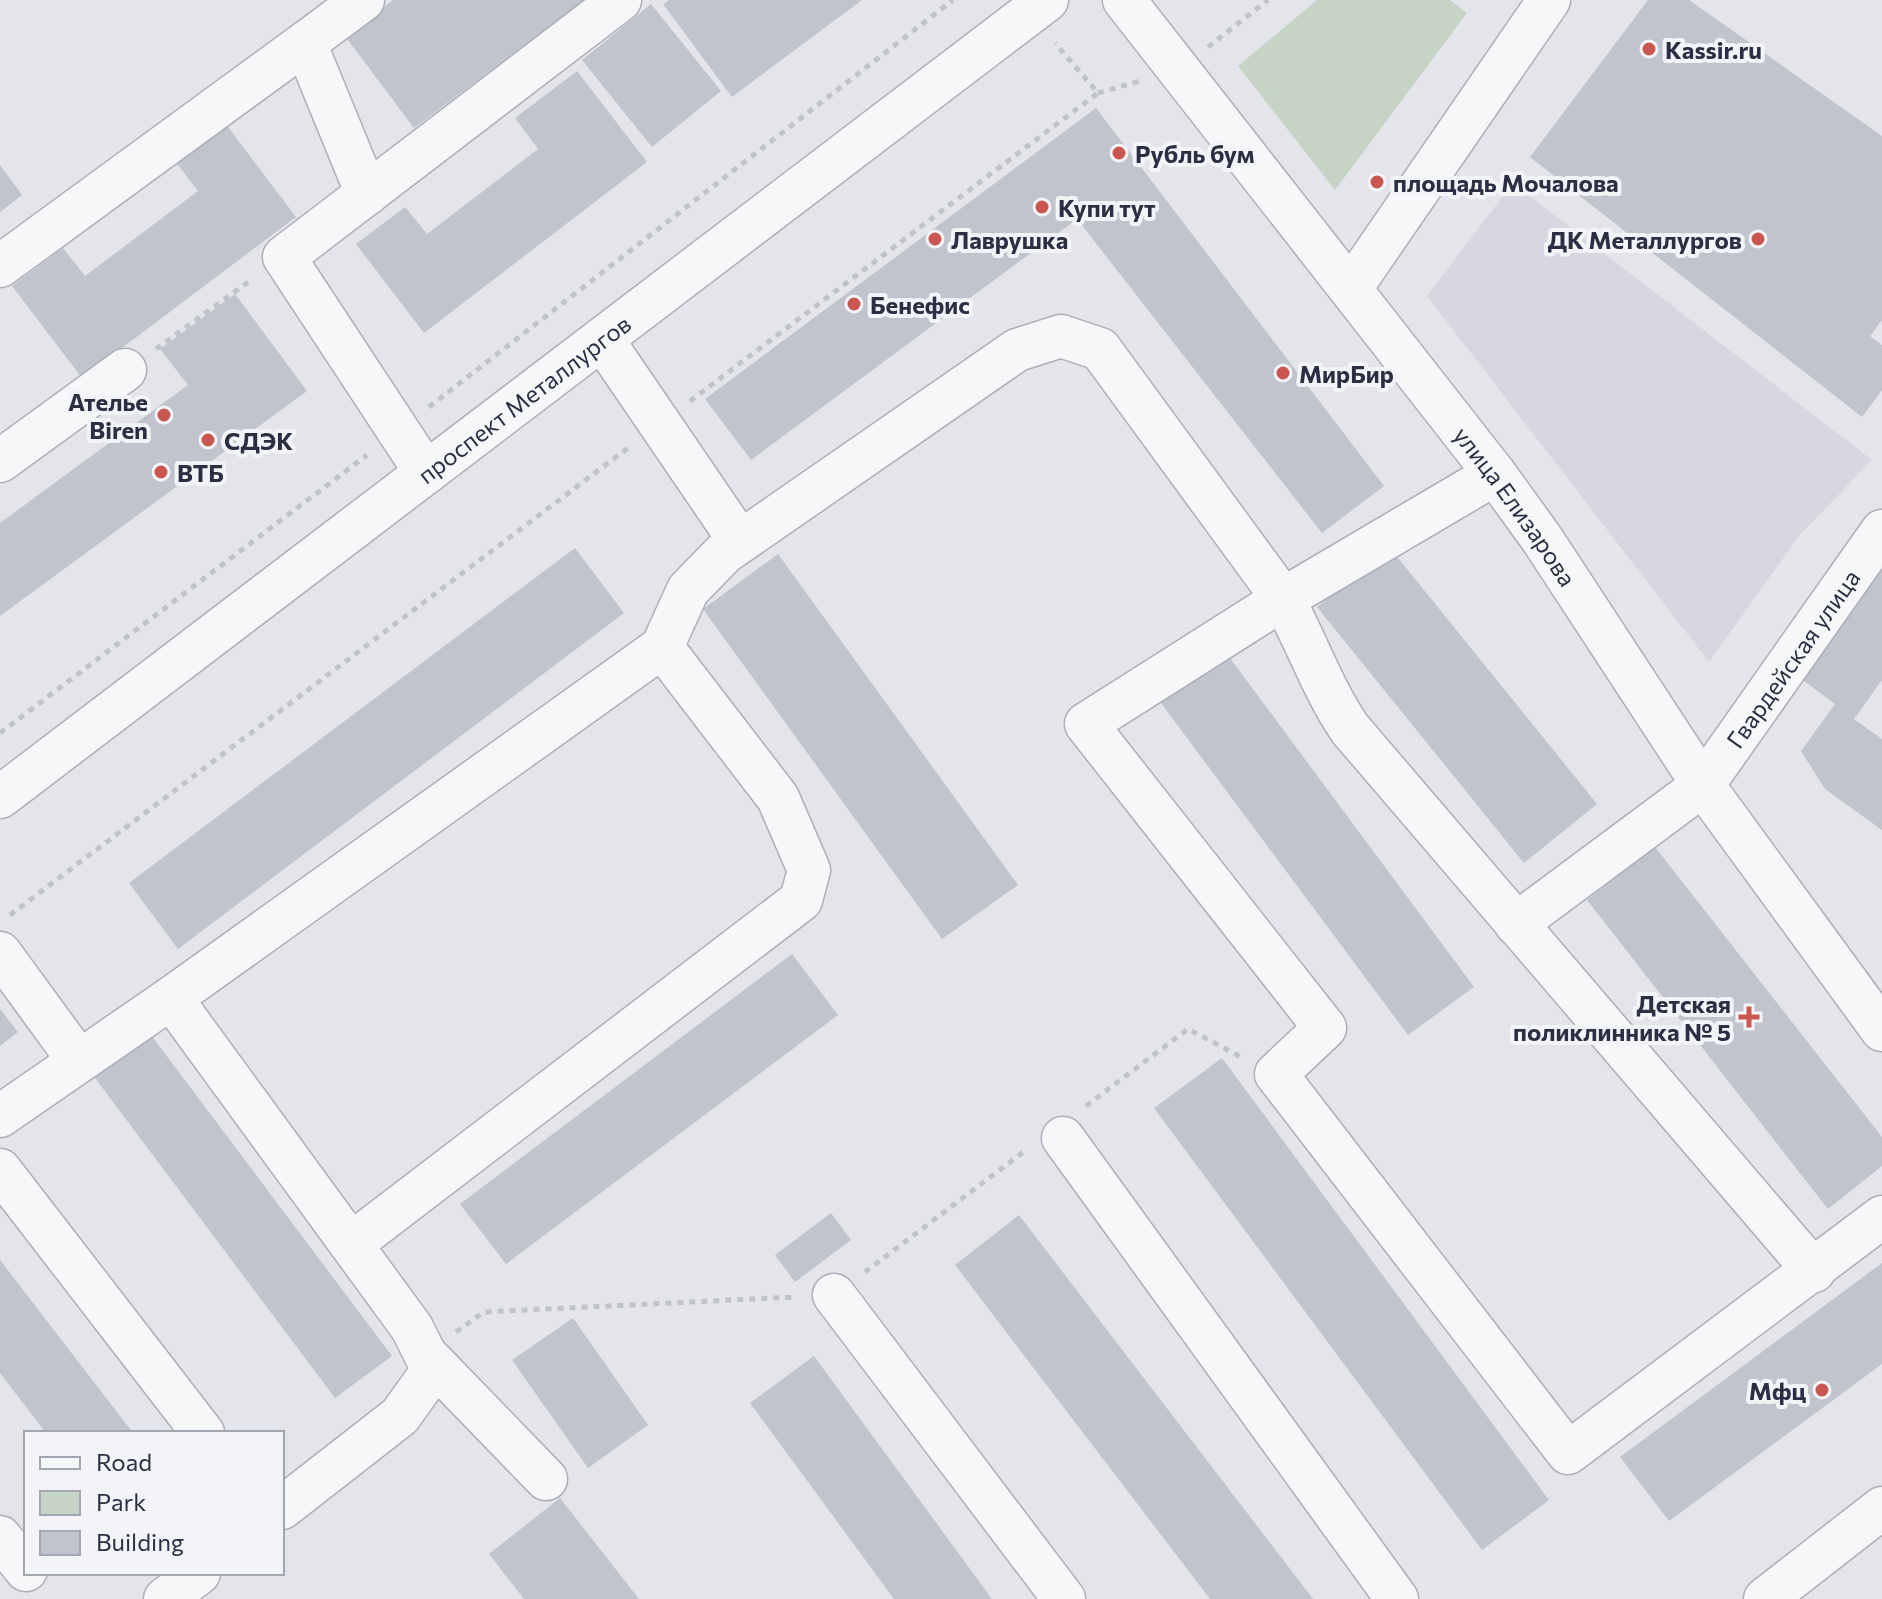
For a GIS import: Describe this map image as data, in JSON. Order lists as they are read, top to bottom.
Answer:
{
  "streets": {
    "street": ["проспект Металлургов", "улица Елизарова", "Гвардейская улица"]
  },
  "crossings": [
    ["улица Елизарова", "Гвардейская улица"]
  ],
  "places": {
    "other": [
      "Kassir.ru",
      "Рубль бум",
      "площадь Мочалова",
      "Купи тут",
      "Лаврушка",
      "ДК Металлургов",
      "Бенефис",
      "МирБир",
      "Ателье Biren",
      "СДЭК",
      "ВТБ",
      "Мфц"
    ],
    "health": ["Детская поликлинника № 5"]
  },
  "legend": ["Road", "Park", "Building"]
}
